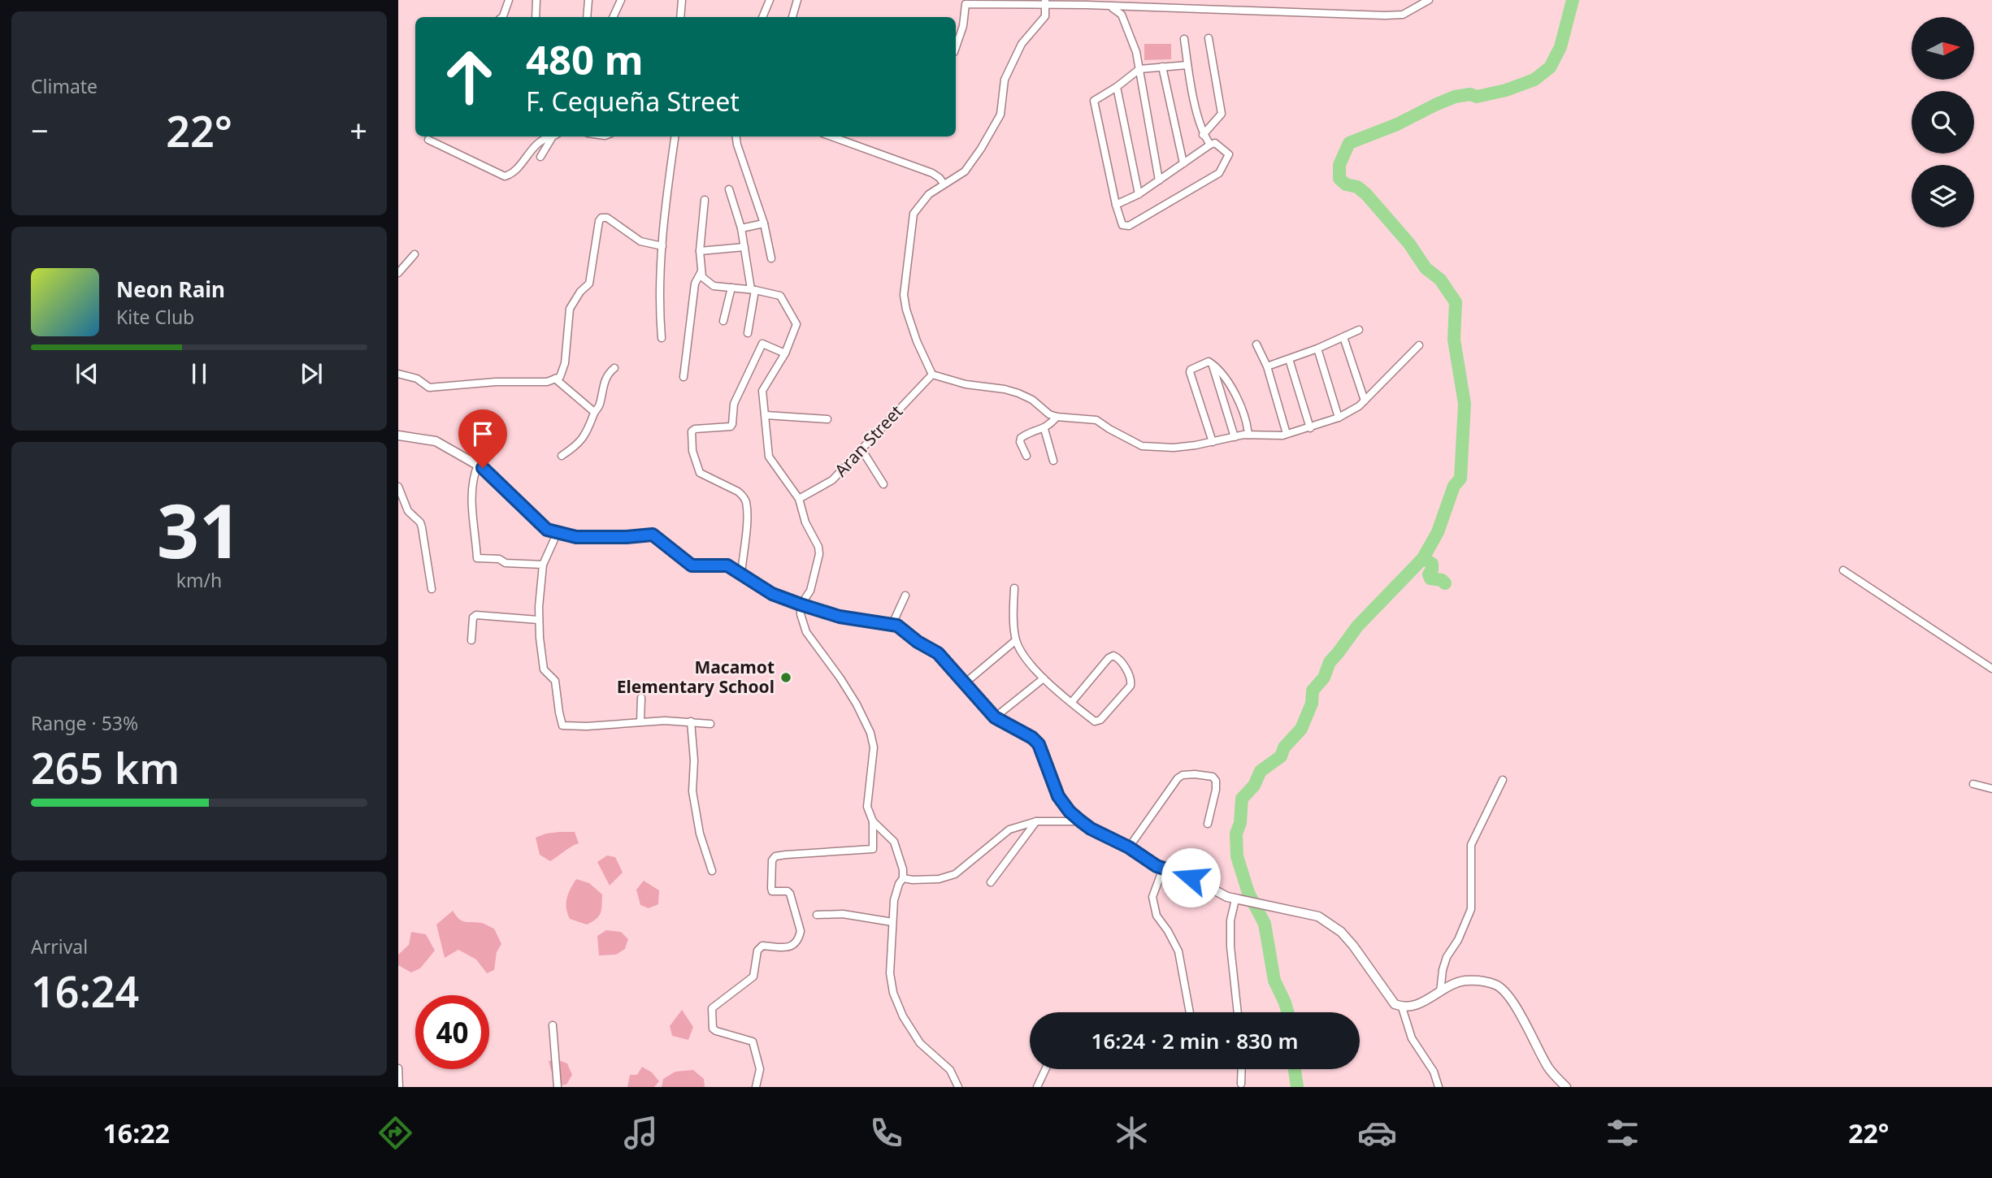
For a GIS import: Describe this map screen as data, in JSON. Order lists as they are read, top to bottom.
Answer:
{
  "streets": {
    "street": ["Aran Street"]
  },
  "places": ["Macamot Elementary School"],
  "north": "right",
  "page": {
    "tile": [
      "Climate",
      ["31", "km/h"],
      ["Range · 53%", "265 km"],
      ["Arrival", "16:24"]
    ],
    "turn": ["480 m", "F. Cequeña Street"],
    "heat": ["−", "22°", "+"],
    "song": ["Neon Rain", "Kite Club"],
    "limit": "40",
    "trip": "16:24 · 2 min · 830 m",
    "tabs": ["16:22", "22°"]
  }
}
